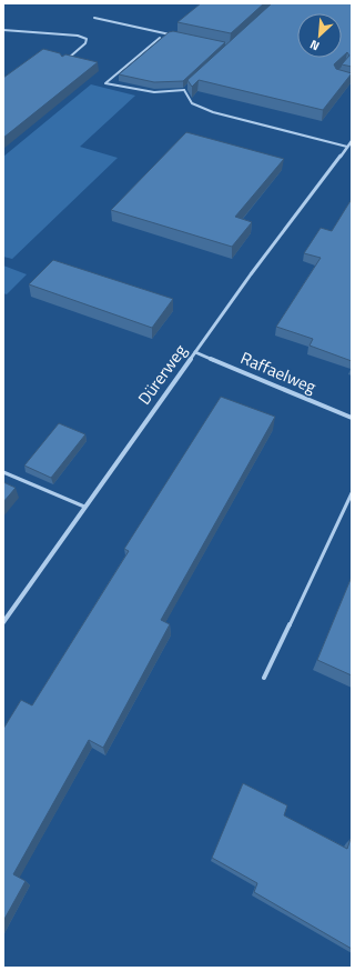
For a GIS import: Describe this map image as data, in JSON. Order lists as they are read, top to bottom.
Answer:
{
  "streets": {
    "street": ["Raffaelweg", "Dürerweg"]
  },
  "crossings": [
    ["Raffaelweg", "Dürerweg"]
  ],
  "north": "bottom left"
}
